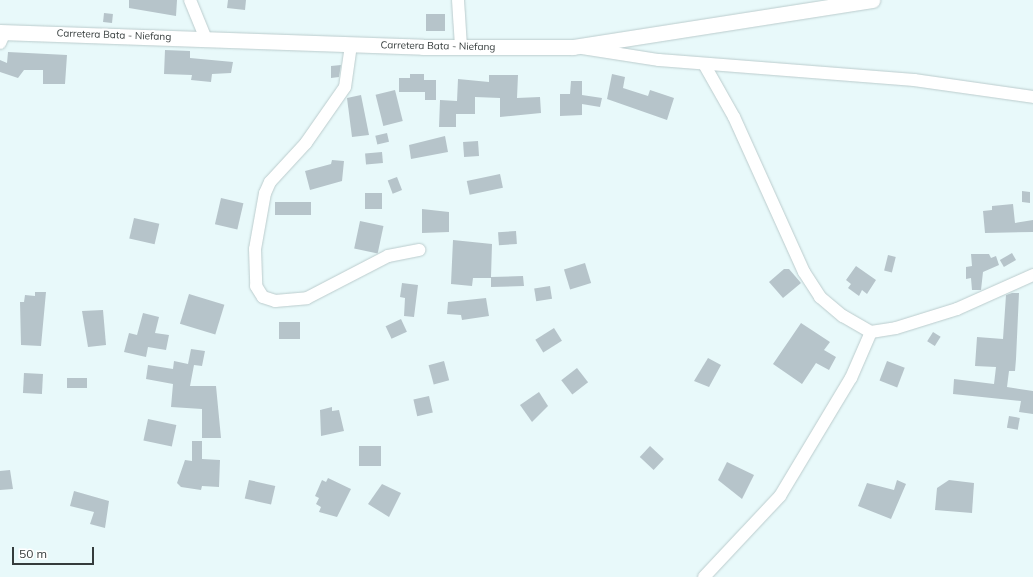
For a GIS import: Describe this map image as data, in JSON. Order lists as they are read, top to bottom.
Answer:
{
  "streets": {
    "main road": ["Carretera Bata - Niefang"]
  },
  "scale_bar": "50 m"
}
